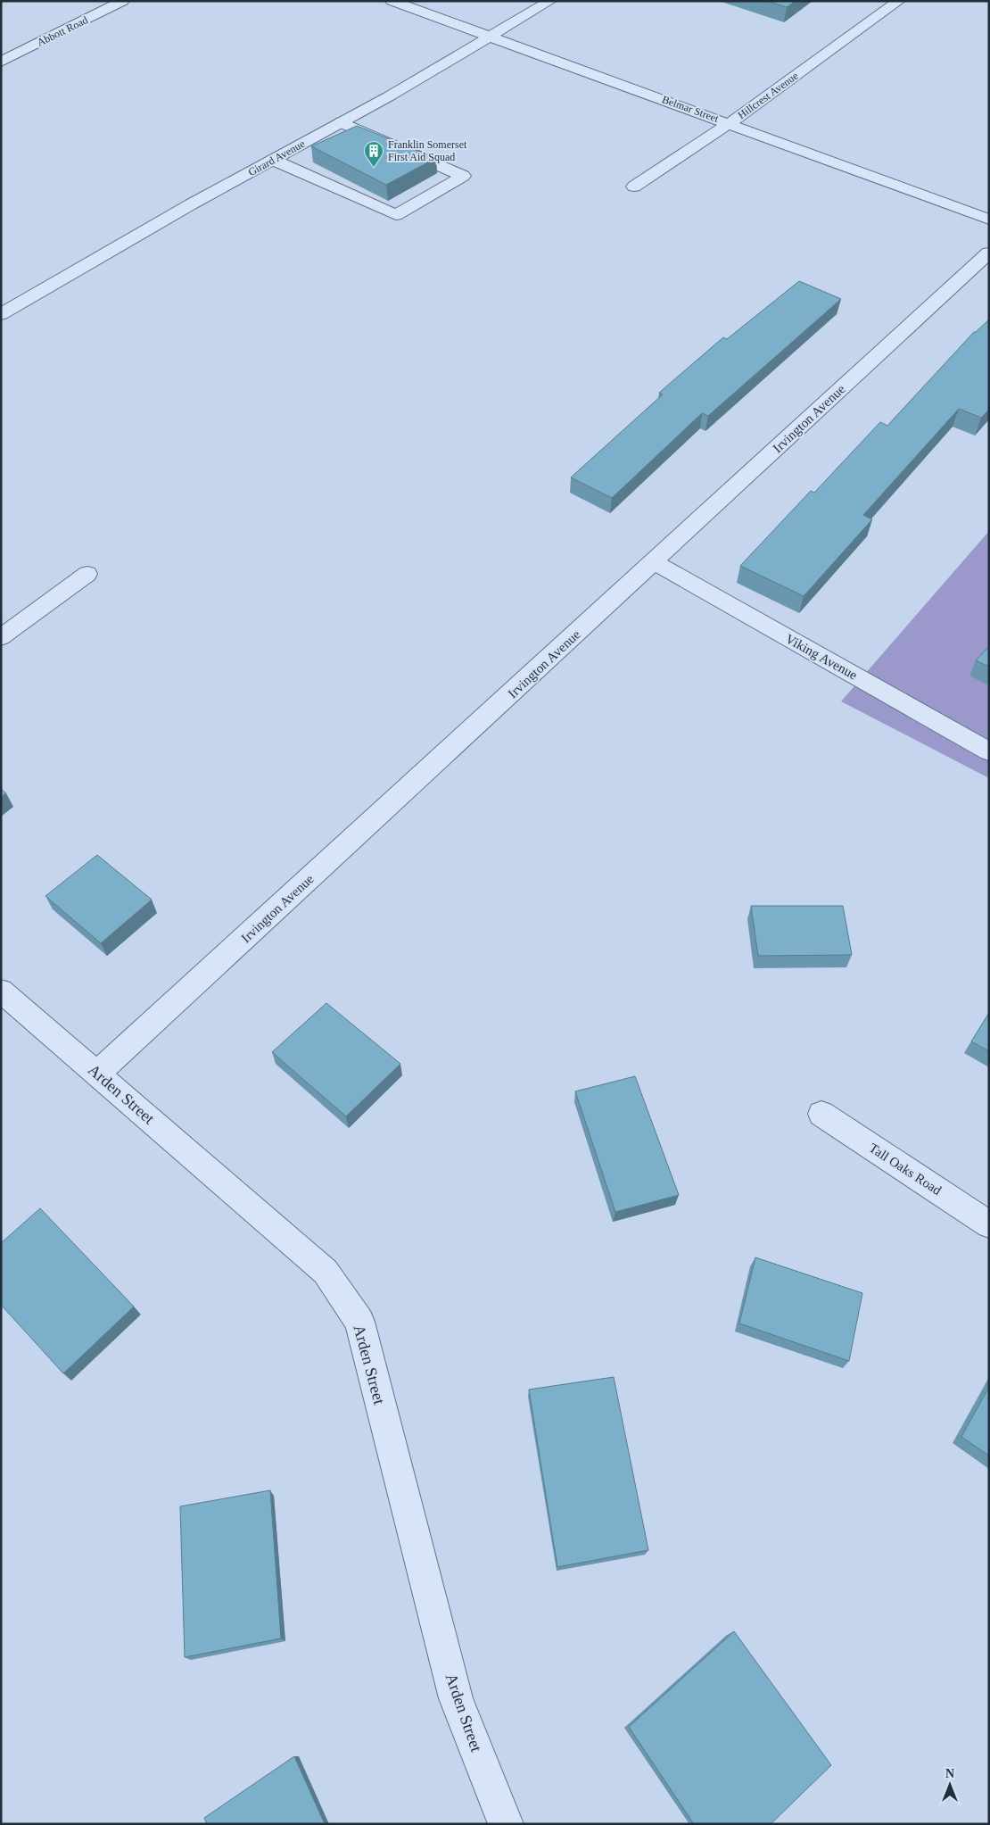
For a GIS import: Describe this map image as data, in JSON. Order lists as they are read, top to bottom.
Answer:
{
  "streets": {
    "street": [
      "Abbott Road",
      "Hillcrest Avenue",
      "Belmar Street",
      "Girard Avenue",
      "Irvington Avenue",
      "Viking Avenue",
      "Arden Street",
      "Tall Oaks Road"
    ]
  },
  "crossings": [
    ["Hillcrest Avenue", "Belmar Street"],
    ["Belmar Street", "Girard Avenue"],
    ["Irvington Avenue", "Viking Avenue"],
    ["Irvington Avenue", "Arden Street"]
  ],
  "places": {
    "building": ["Franklin Somerset First Aid Squad"]
  },
  "north": "top"
}
